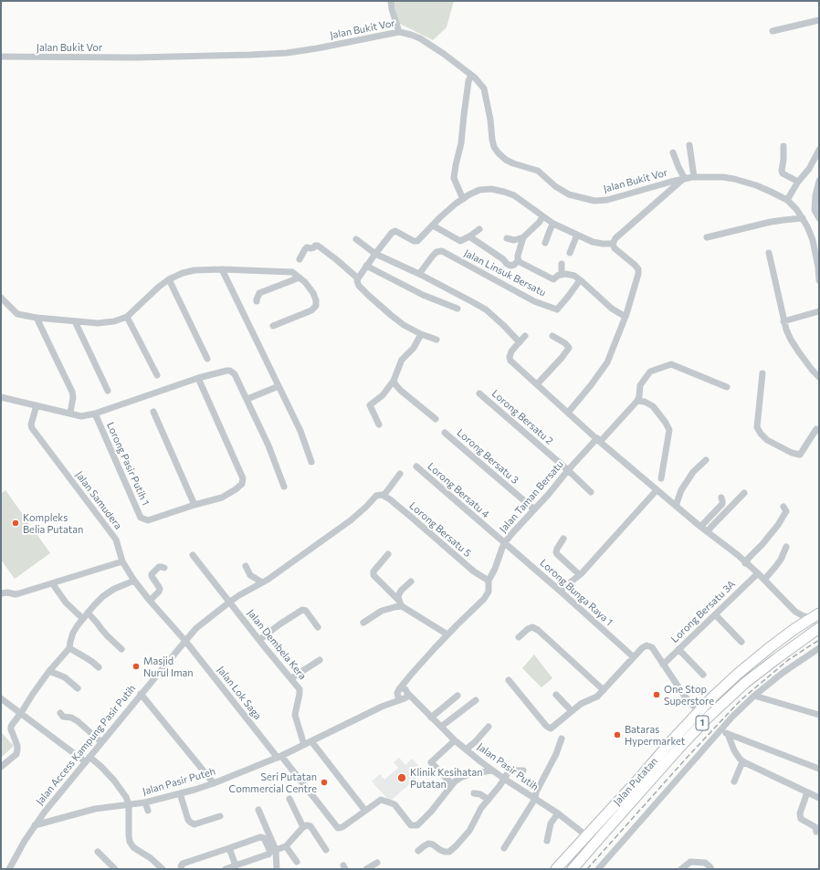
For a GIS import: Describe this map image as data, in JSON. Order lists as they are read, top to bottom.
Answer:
{
  "streets": {
    "highway": ["1", "Jalan Putatan"],
    "street": [
      "Jalan Bukit Vor",
      "Jalan Linsuk Bersatu",
      "Lorong Bersatu 2",
      "Lorong Bersatu 3",
      "Lorong Pasir Putih 1",
      "Lorong Bersatu 4",
      "Jalan Taman Bersatu",
      "Jalan Samudera",
      "Lorong Bersatu 5",
      "Lorong Bunga Raya 1",
      "Lorong Bersatu 3A",
      "Jalan Dembela Kera",
      "Jalan Lok Saga",
      "Jalan Access Kampung Pasir Putih",
      "Jalan Pasir Putih",
      "Jalan Pasir Puteh"
    ]
  },
  "crossings": [
    ["Lorong Bersatu 2", "Jalan Taman Bersatu"],
    ["Lorong Bersatu 3", "Jalan Taman Bersatu"],
    ["Lorong Bersatu 4", "Jalan Taman Bersatu"],
    ["Lorong Bersatu 4", "Lorong Bunga Raya 1"],
    ["Jalan Taman Bersatu", "Lorong Bersatu 5"],
    ["Jalan Taman Bersatu", "Lorong Bunga Raya 1"],
    ["Jalan Taman Bersatu", "Jalan Pasir Putih"],
    ["Jalan Taman Bersatu", "Jalan Pasir Puteh"],
    ["Jalan Samudera", "Jalan Lok Saga"],
    ["Jalan Samudera", "Jalan Access Kampung Pasir Putih"],
    ["Lorong Bersatu 5", "Jalan Access Kampung Pasir Putih"],
    ["Jalan Dembela Kera", "Jalan Access Kampung Pasir Putih"],
    ["Jalan Dembela Kera", "Jalan Pasir Puteh"],
    ["Jalan Lok Saga", "Jalan Access Kampung Pasir Putih"],
    ["Jalan Lok Saga", "Jalan Pasir Puteh"],
    ["Jalan Access Kampung Pasir Putih", "Jalan Pasir Puteh"],
    ["Jalan Pasir Putih", "Jalan Pasir Puteh"],
    ["Jalan Pasir Putih", "Jalan Putatan"]
  ],
  "places": [
    "Kompleks Belia Putatan",
    "Masjid Nurul Iman",
    "One Stop Superstore",
    "Bataras Hypermarket",
    "Klinik Kesihatan Putatan",
    "Seri Putatan Commercial Centre"
  ]
}
